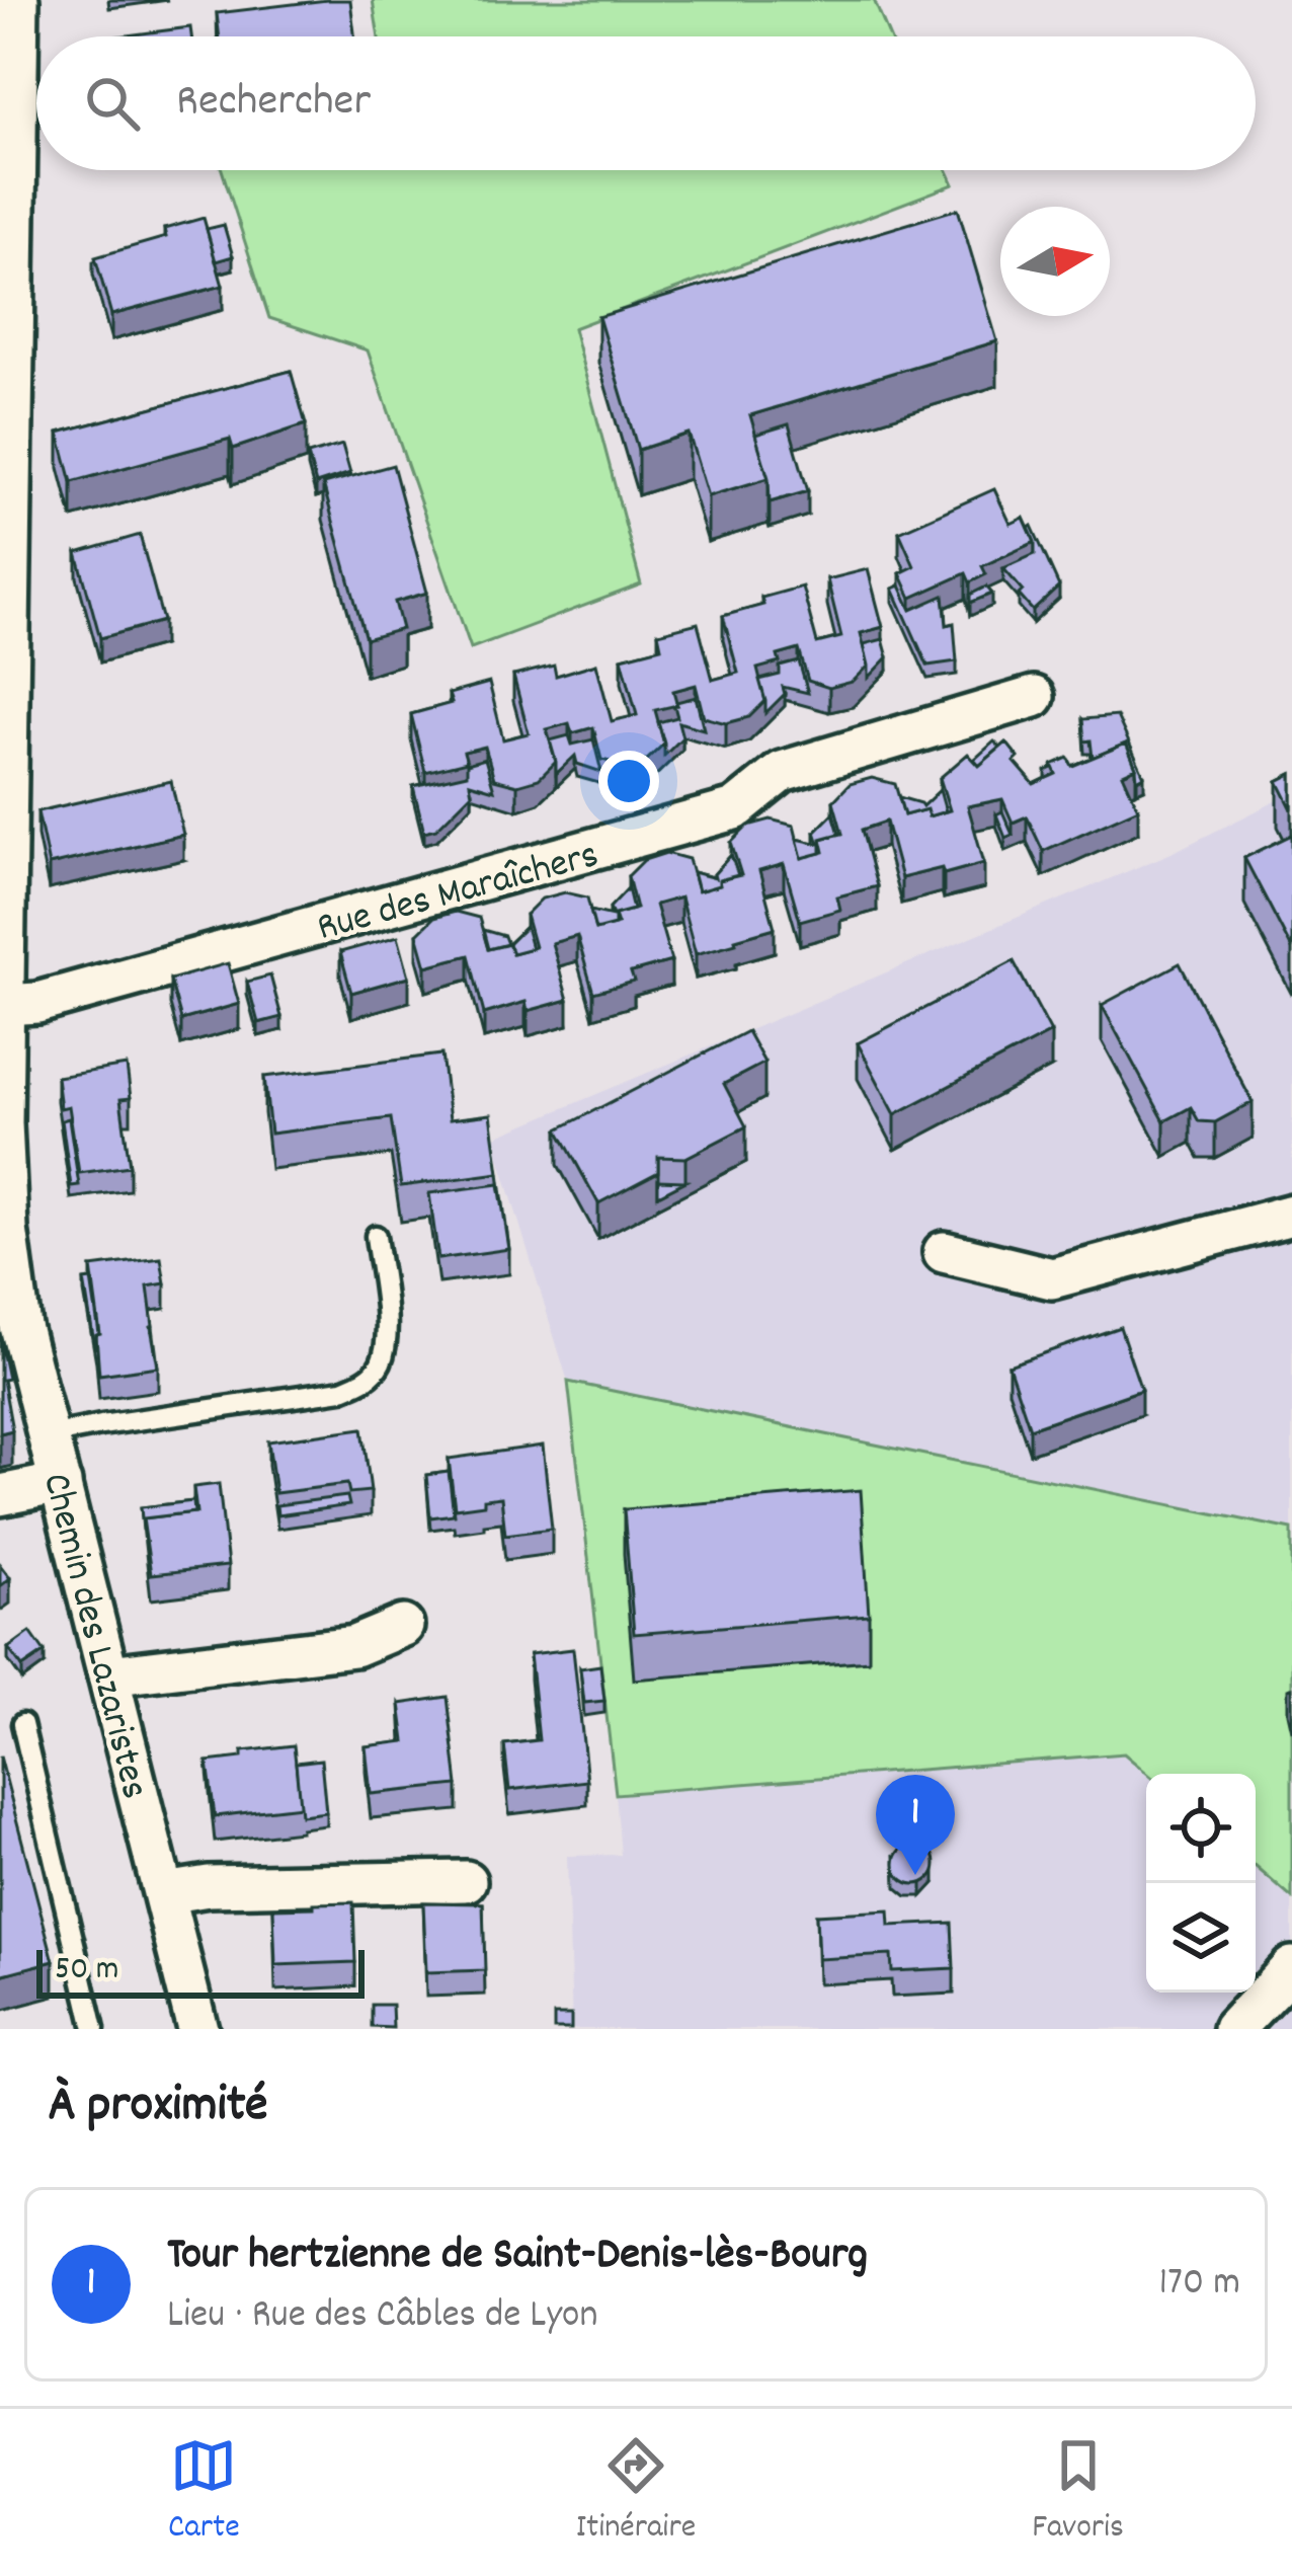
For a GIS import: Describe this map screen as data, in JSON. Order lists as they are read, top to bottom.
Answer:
{
  "streets": {
    "street": ["Rue des Maraîchers", "Chemin des Lazaristes"]
  },
  "crossings": [
    ["Rue des Maraîchers", "Chemin des Lazaristes"]
  ],
  "scale_bar": "50 m",
  "north": "right",
  "page": {
    "search": "Rechercher",
    "pins": "1",
    "scale": "50 m",
    "heading": "À proximité",
    "list": [
      {
        "mark": "1",
        "name": "Tour hertzienne de Saint-Denis-lès-Bourg",
        "note": "Lieu · Rue des Câbles de Lyon",
        "value": "170 m"
      }
    ],
    "nav": ["Carte", "Itinéraire", "Favoris"]
  }
}
